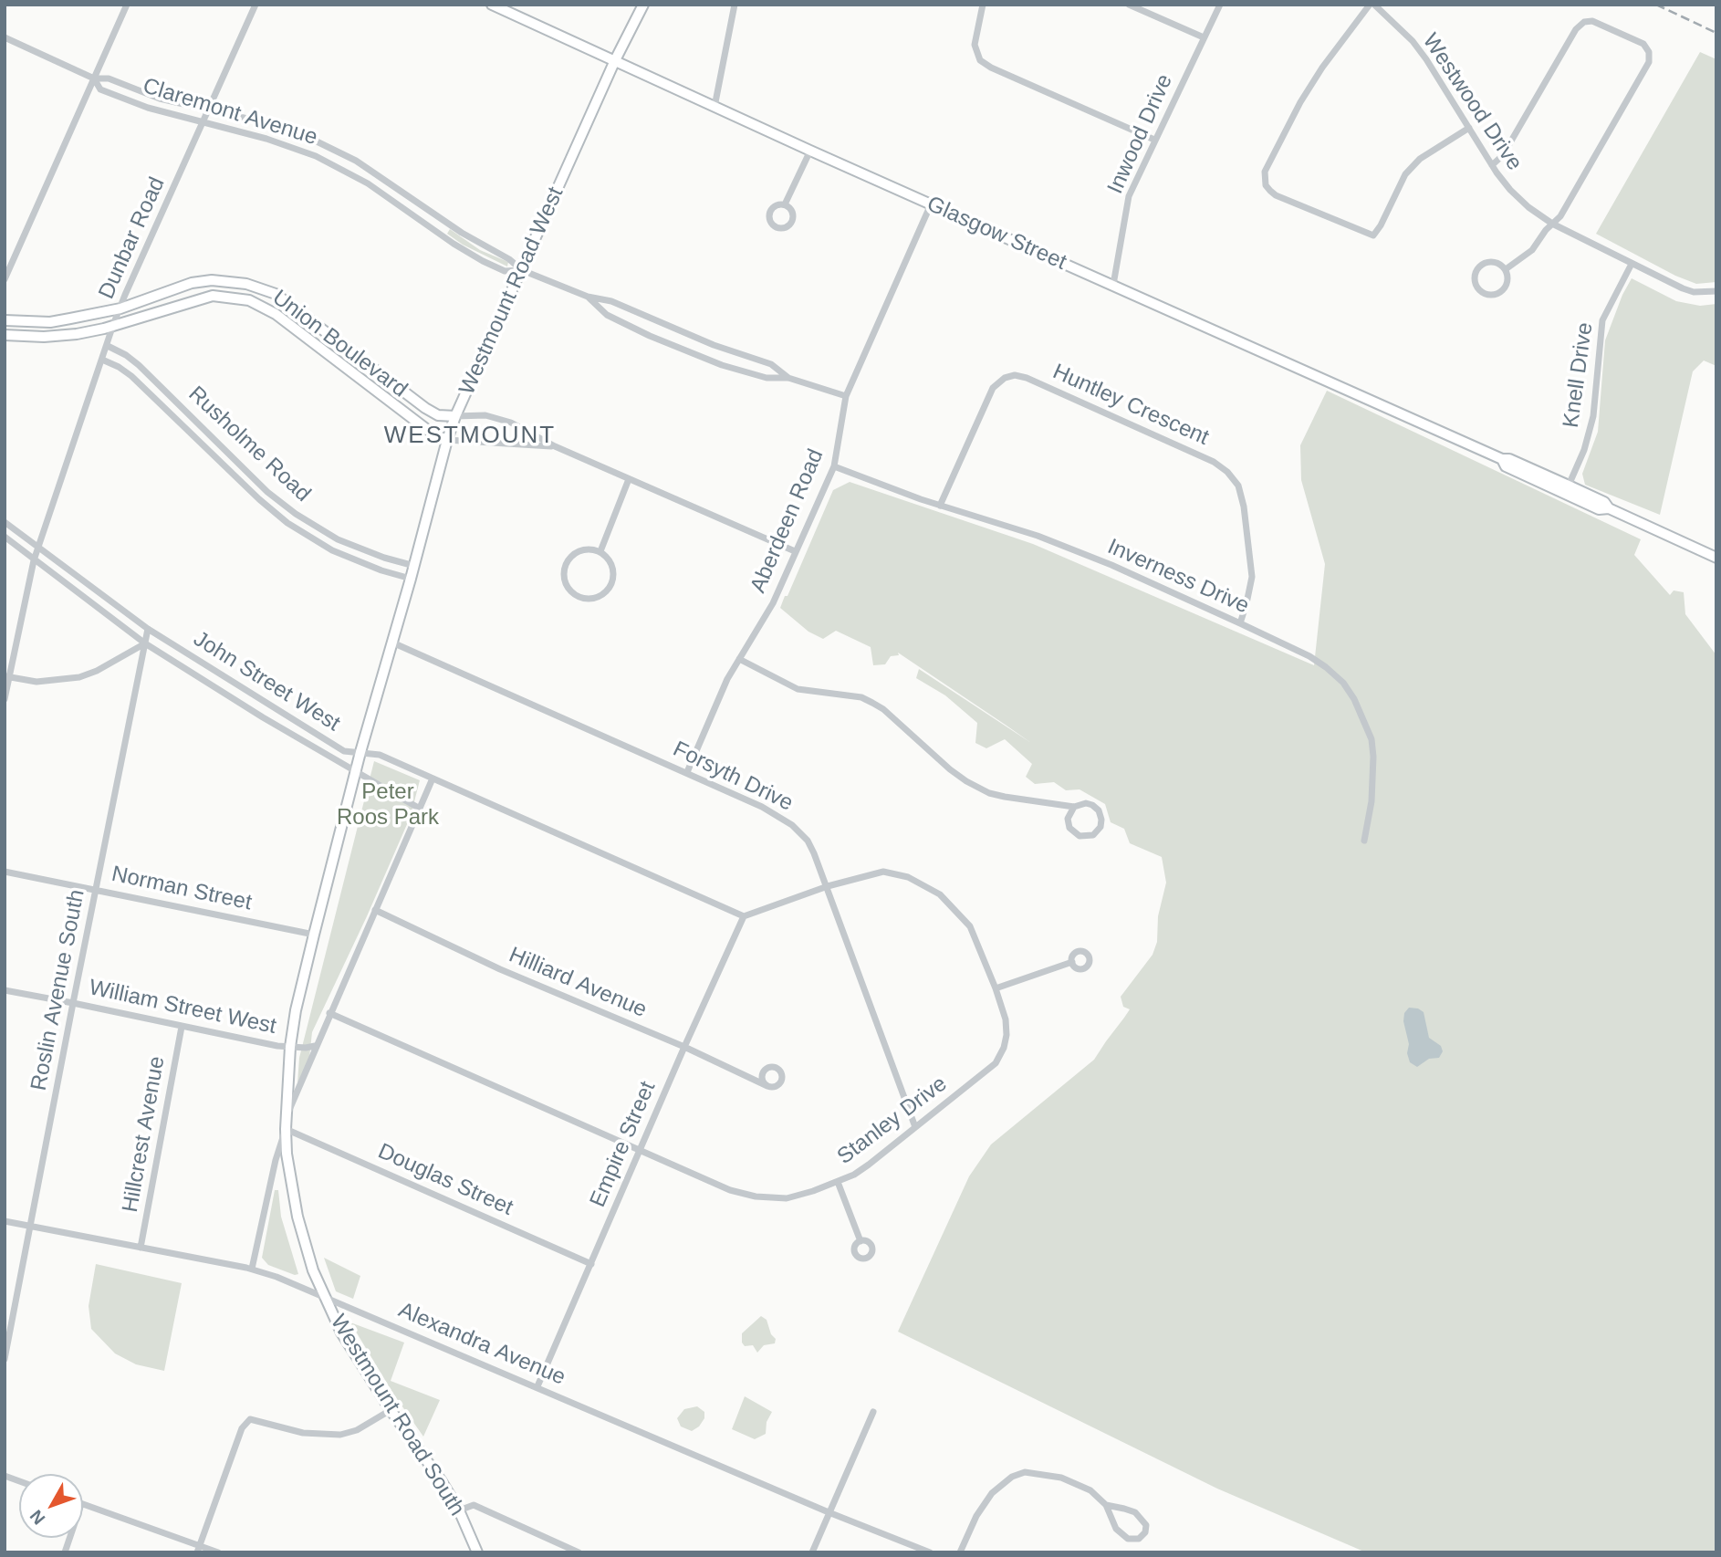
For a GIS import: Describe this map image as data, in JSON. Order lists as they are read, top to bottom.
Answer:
{
  "streets": {
    "street": [
      "Westwood Drive",
      "Claremont Avenue",
      "Inwood Drive",
      "Glasgow Street",
      "Dunbar Road",
      "Westmount Road West",
      "Union Boulevard",
      "Knell Drive",
      "Huntley Crescent",
      "Rusholme Road",
      "Aberdeen Road",
      "Inverness Drive",
      "John Street West",
      "Forsyth Drive",
      "Norman Street",
      "Hilliard Avenue",
      "Roslin Avenue South",
      "William Street West",
      "Stanley Drive",
      "Hillcrest Avenue",
      "Empire Street",
      "Douglas Street",
      "Alexandra Avenue",
      "Westmount Road South"
    ]
  },
  "crossings": [
    ["Westwood Drive", "Knell Drive"],
    ["Claremont Avenue", "Dunbar Road"],
    ["Claremont Avenue", "Westmount Road West"],
    ["Claremont Avenue", "Aberdeen Road"],
    ["Inwood Drive", "Glasgow Street"],
    ["Glasgow Street", "Westmount Road West"],
    ["Glasgow Street", "Knell Drive"],
    ["Glasgow Street", "Aberdeen Road"],
    ["Dunbar Road", "Union Boulevard"],
    ["Dunbar Road", "Rusholme Road"],
    ["Dunbar Road", "John Street West"],
    ["Westmount Road West", "Union Boulevard"],
    ["Westmount Road West", "Rusholme Road"],
    ["Westmount Road West", "Forsyth Drive"],
    ["Westmount Road West", "Westmount Road South"],
    ["Union Boulevard", "Aberdeen Road"],
    ["Huntley Crescent", "Inverness Drive"],
    ["Aberdeen Road", "Inverness Drive"],
    ["Aberdeen Road", "Forsyth Drive"],
    ["John Street West", "Roslin Avenue South"],
    ["John Street West", "Stanley Drive"],
    ["John Street West", "Empire Street"],
    ["John Street West", "Westmount Road South"],
    ["Forsyth Drive", "Stanley Drive"],
    ["Norman Street", "Roslin Avenue South"],
    ["Norman Street", "Westmount Road South"],
    ["Hilliard Avenue", "Empire Street"],
    ["Hilliard Avenue", "Westmount Road South"],
    ["Roslin Avenue South", "William Street West"],
    ["Roslin Avenue South", "Alexandra Avenue"],
    ["William Street West", "Hillcrest Avenue"],
    ["William Street West", "Westmount Road South"],
    ["Stanley Drive", "Empire Street"],
    ["Stanley Drive", "Westmount Road South"],
    ["Hillcrest Avenue", "Alexandra Avenue"],
    ["Empire Street", "Douglas Street"],
    ["Empire Street", "Alexandra Avenue"],
    ["Douglas Street", "Westmount Road South"],
    ["Alexandra Avenue", "Westmount Road South"]
  ],
  "districts": ["WESTMOUNT"],
  "parks": ["Peter Roos Park"],
  "north": "bottom left"
}
